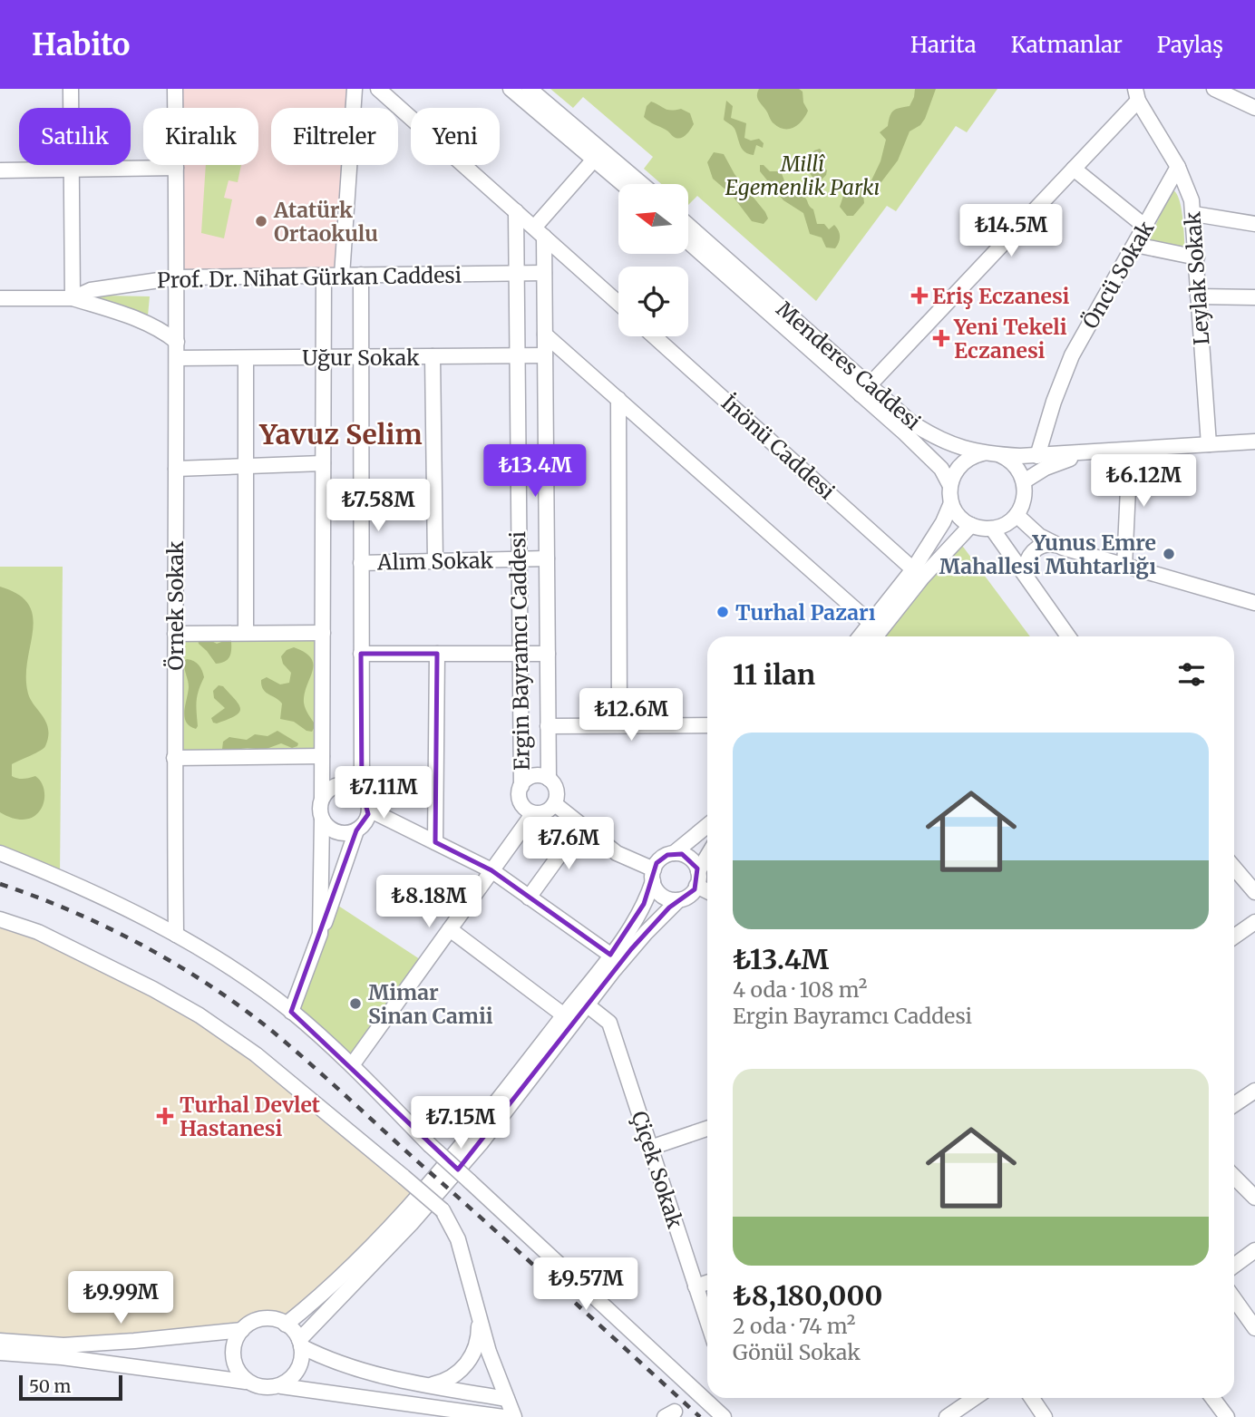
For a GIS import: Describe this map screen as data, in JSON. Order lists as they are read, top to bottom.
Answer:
{
  "streets": {
    "street": [
      "Öncü Sokak",
      "Prof. Dr. Nihat Gürkan Caddesi",
      "Leylak Sokak",
      "Uğur Sokak",
      "Menderes Caddesi",
      "İnönü Caddesi",
      "Alım Sokak",
      "Örnek Sokak",
      "Ergin Bayramcı Caddesi",
      "Çiçek Sokak"
    ]
  },
  "crossings": [
    ["Öncü Sokak", "Leylak Sokak"],
    ["Öncü Sokak", "Menderes Caddesi"],
    ["Prof. Dr. Nihat Gürkan Caddesi", "Örnek Sokak"],
    ["Prof. Dr. Nihat Gürkan Caddesi", "Ergin Bayramcı Caddesi"],
    ["Leylak Sokak", "Menderes Caddesi"],
    ["Uğur Sokak", "Örnek Sokak"],
    ["Uğur Sokak", "Ergin Bayramcı Caddesi"],
    ["Alım Sokak", "Ergin Bayramcı Caddesi"]
  ],
  "districts": ["Yavuz Selim"],
  "parks": ["Millî Egemenlik Parkı"],
  "places": {
    "other": [
      "Atatürk Ortaokulu",
      "Yunus Emre Mahallesi Muhtarlığı",
      "Turhal Pazarı",
      "Mimar Sinan Camii"
    ],
    "health": ["Eriş Eczanesi", "Yeni Tekeli Eczanesi", "Turhal Devlet Hastanesi"]
  },
  "scale_bar": "50 m",
  "north": "left",
  "page": {
    "header": "Habito",
    "nav": ["Harita", "Katmanlar", "Paylaş"],
    "chip": [
      "Satılık",
      "Kiralık",
      "Filtreler",
      "Yeni"
    ],
    "price": [
      "₺14.5M",
      "₺13.4M",
      "₺6.12M",
      "₺7.58M",
      "₺12.6M",
      "₺7.11M",
      "₺7.6M",
      "₺8.18M",
      "₺7.15M",
      "₺9.57M",
      "₺9.99M"
    ],
    "heading": "11 ilan",
    "list": [
      {
        "name": "₺13.4M",
        "note": "4 oda · 108 m² · Ergin Bayramcı Caddesi"
      },
      {
        "name": "₺8,180,000",
        "note": "2 oda · 74 m² · Gönül Sokak"
      }
    ],
    "scale": "50 m"
  }
}
